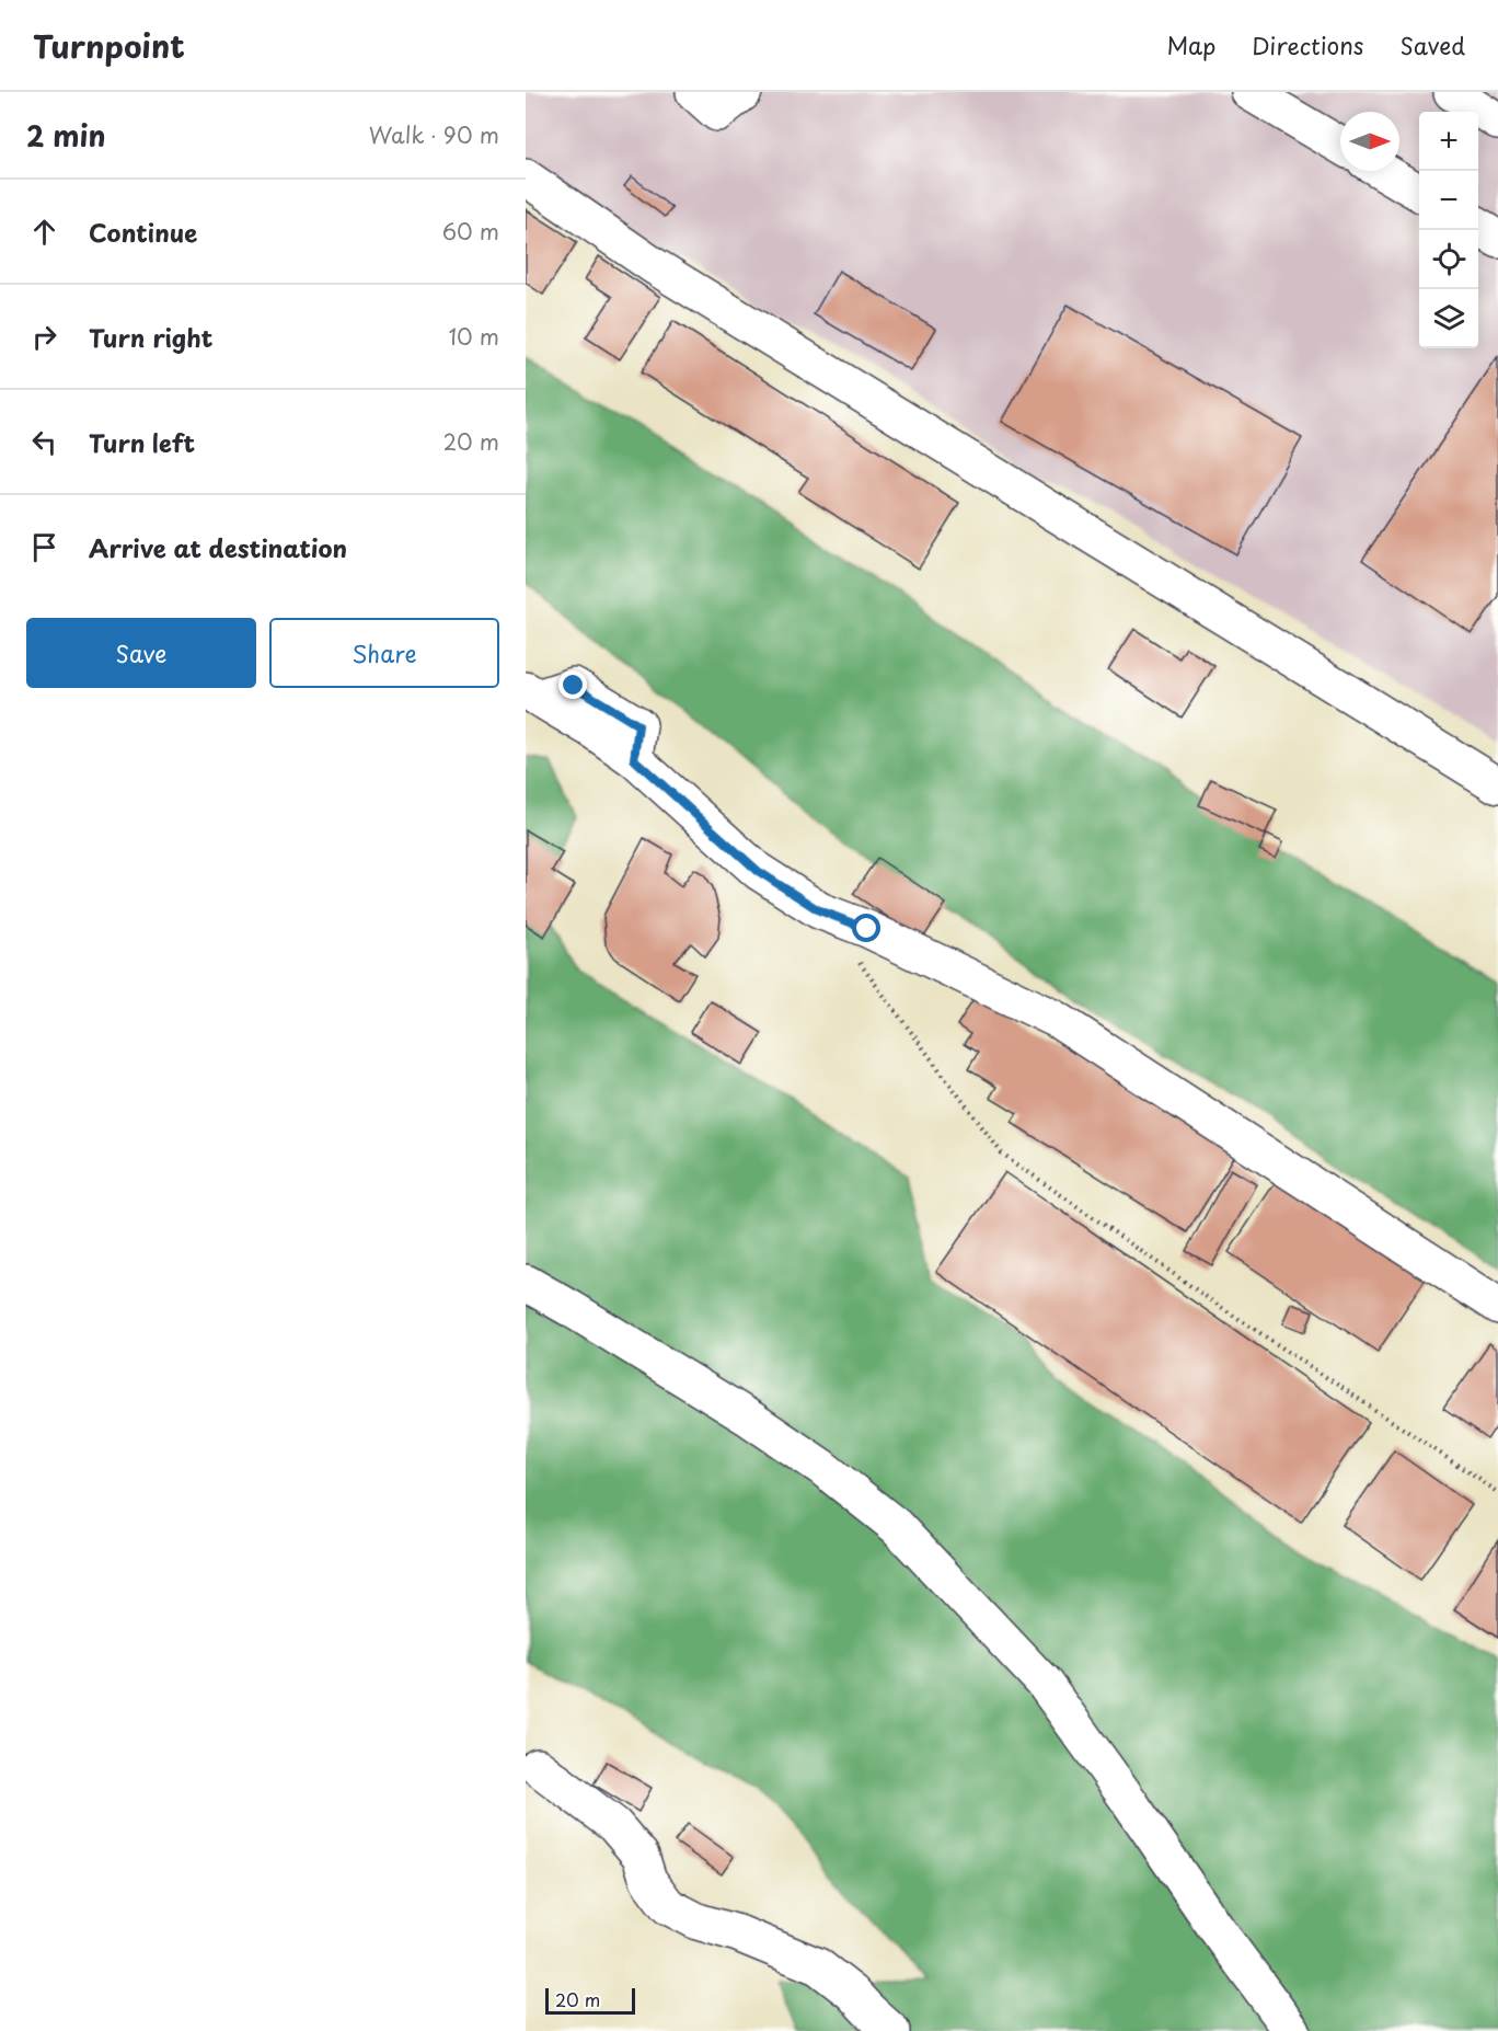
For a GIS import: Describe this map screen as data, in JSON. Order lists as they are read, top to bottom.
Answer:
{
  "scale_bar": "20 m",
  "north": "right",
  "page": {
    "header": "Turnpoint",
    "nav": ["Map", "Directions", "Saved"],
    "heading": ["2 min", "Walk · 90 m"],
    "map_buttons": ["+", "−"],
    "list": [
      ["Continue", "60 m"],
      ["Turn right", "10 m"],
      ["Turn left", "20 m"],
      "Arrive at destination"
    ],
    "buttons": ["Save", "Share"],
    "scale": "20 m"
  }
}
